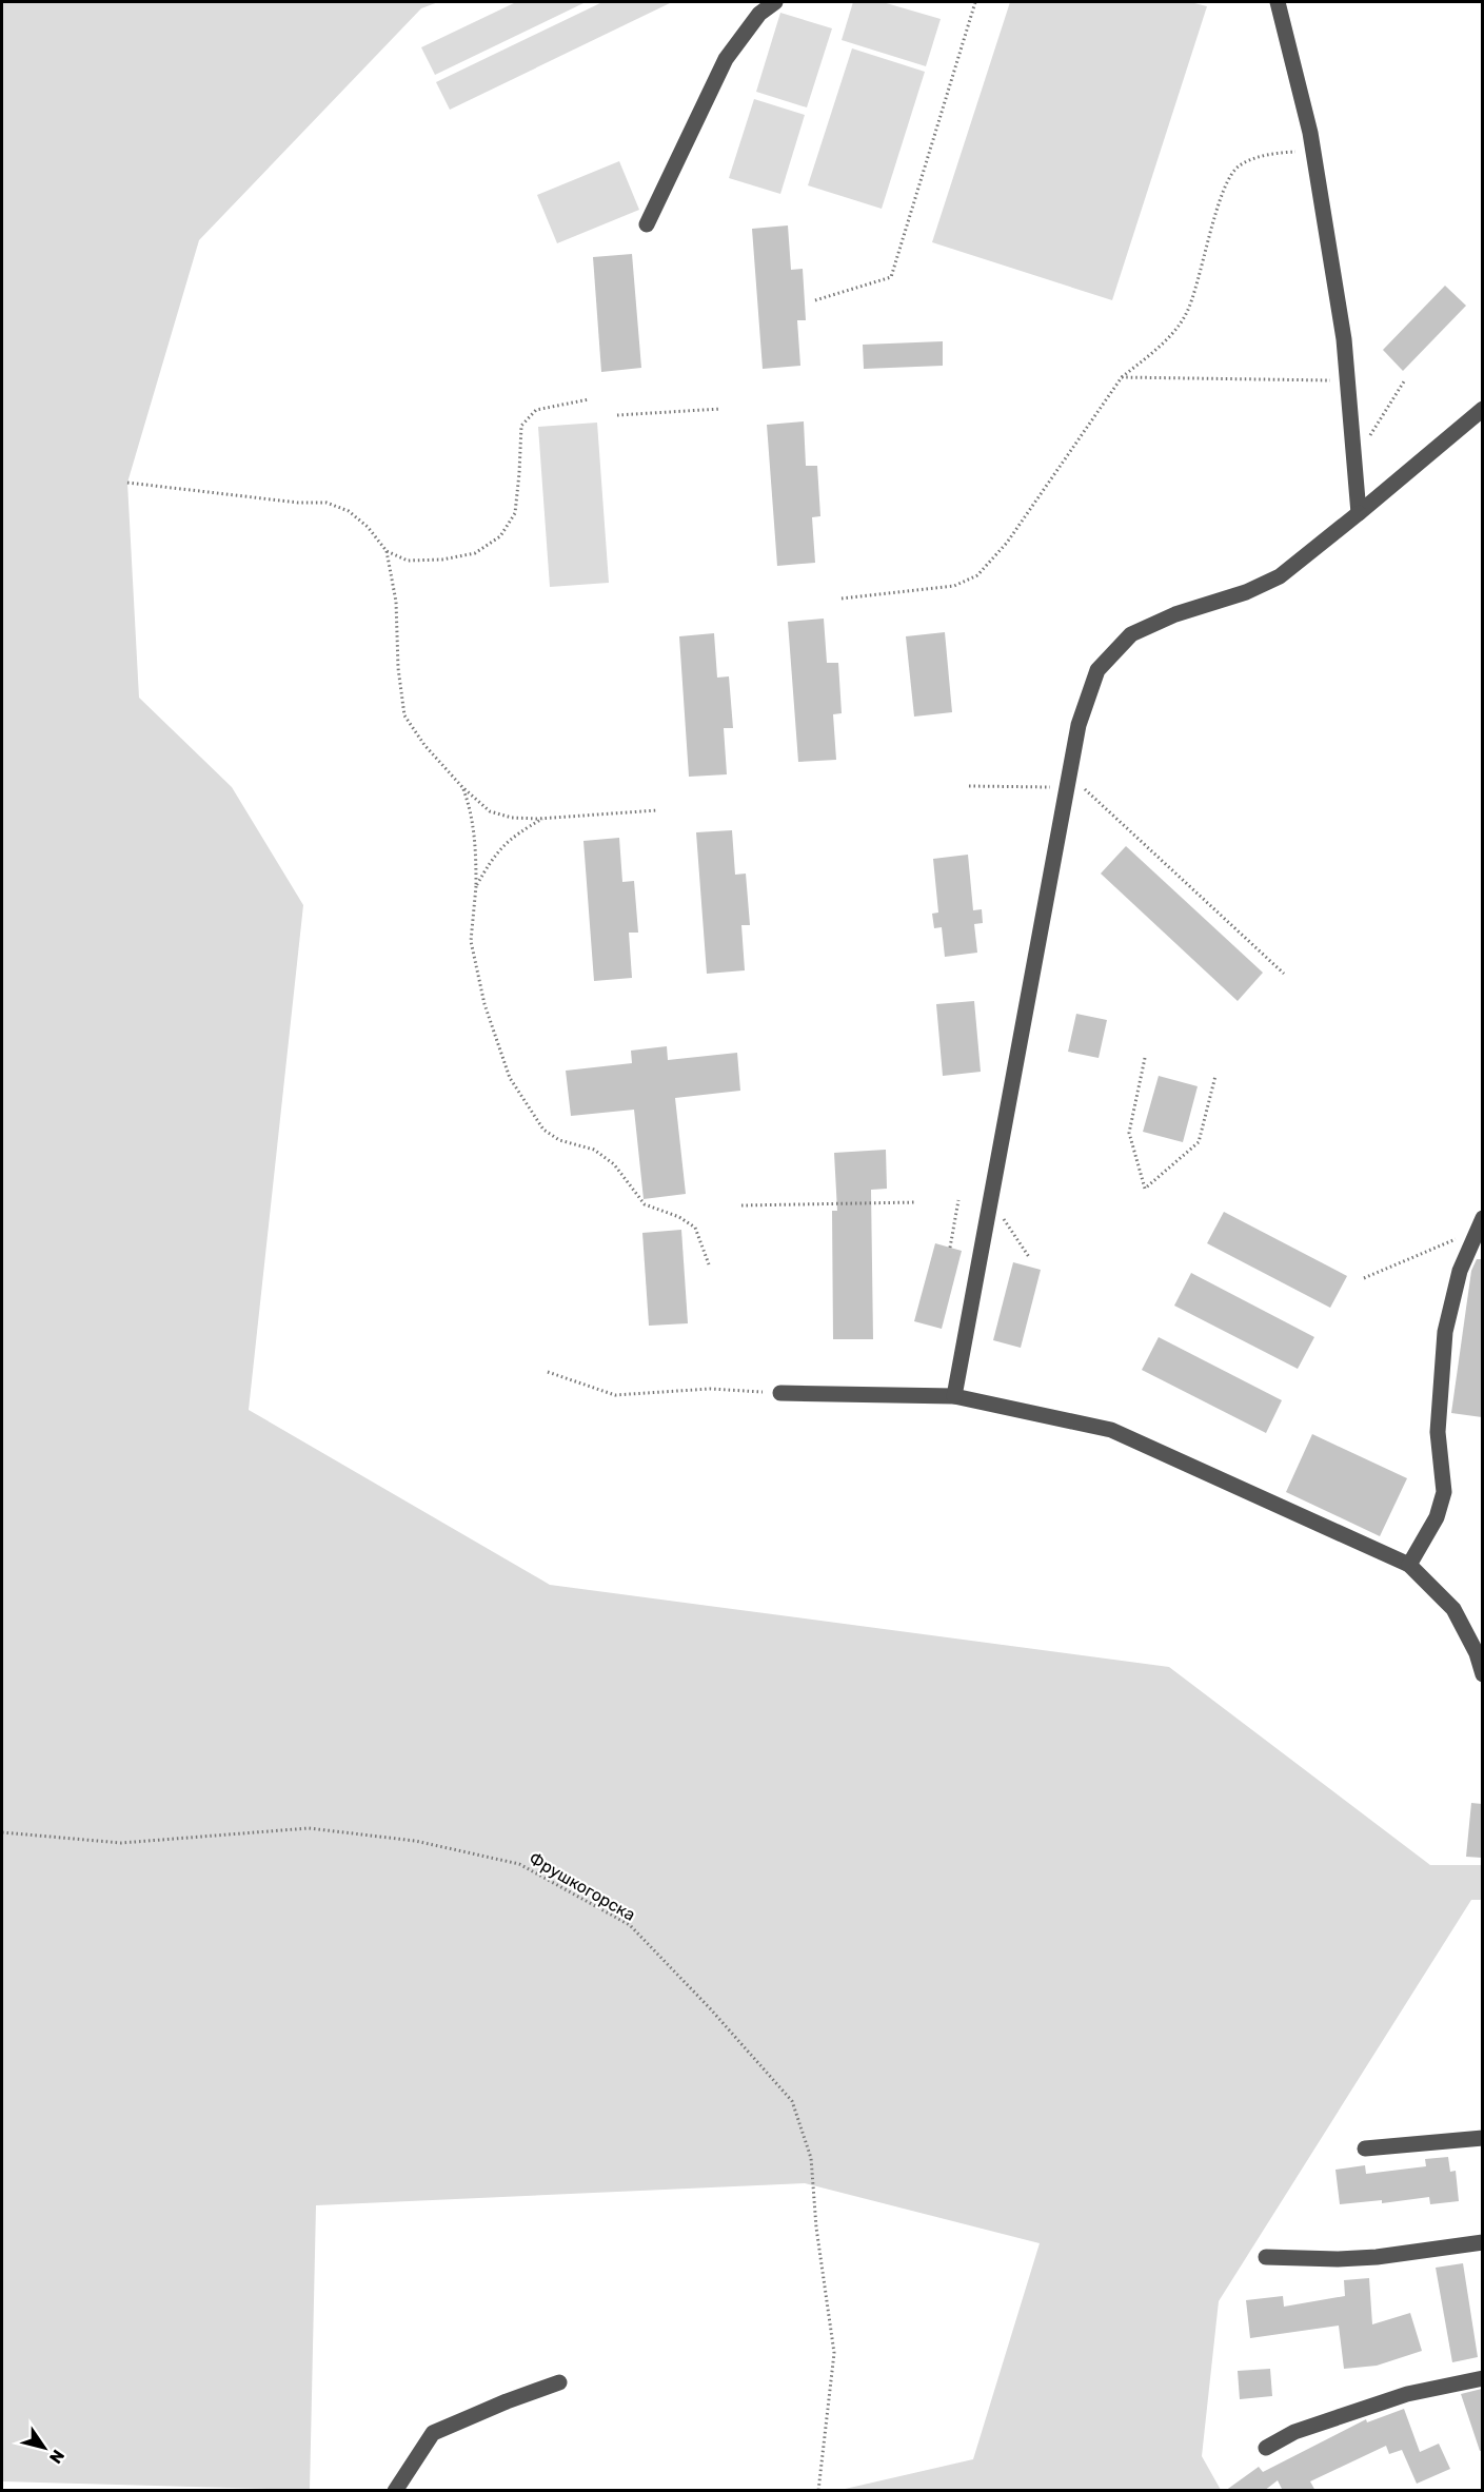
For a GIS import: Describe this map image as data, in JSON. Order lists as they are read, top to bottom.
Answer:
{
  "streets": {
    "path": ["Фрушкогорска"]
  },
  "north": "bottom right"
}
